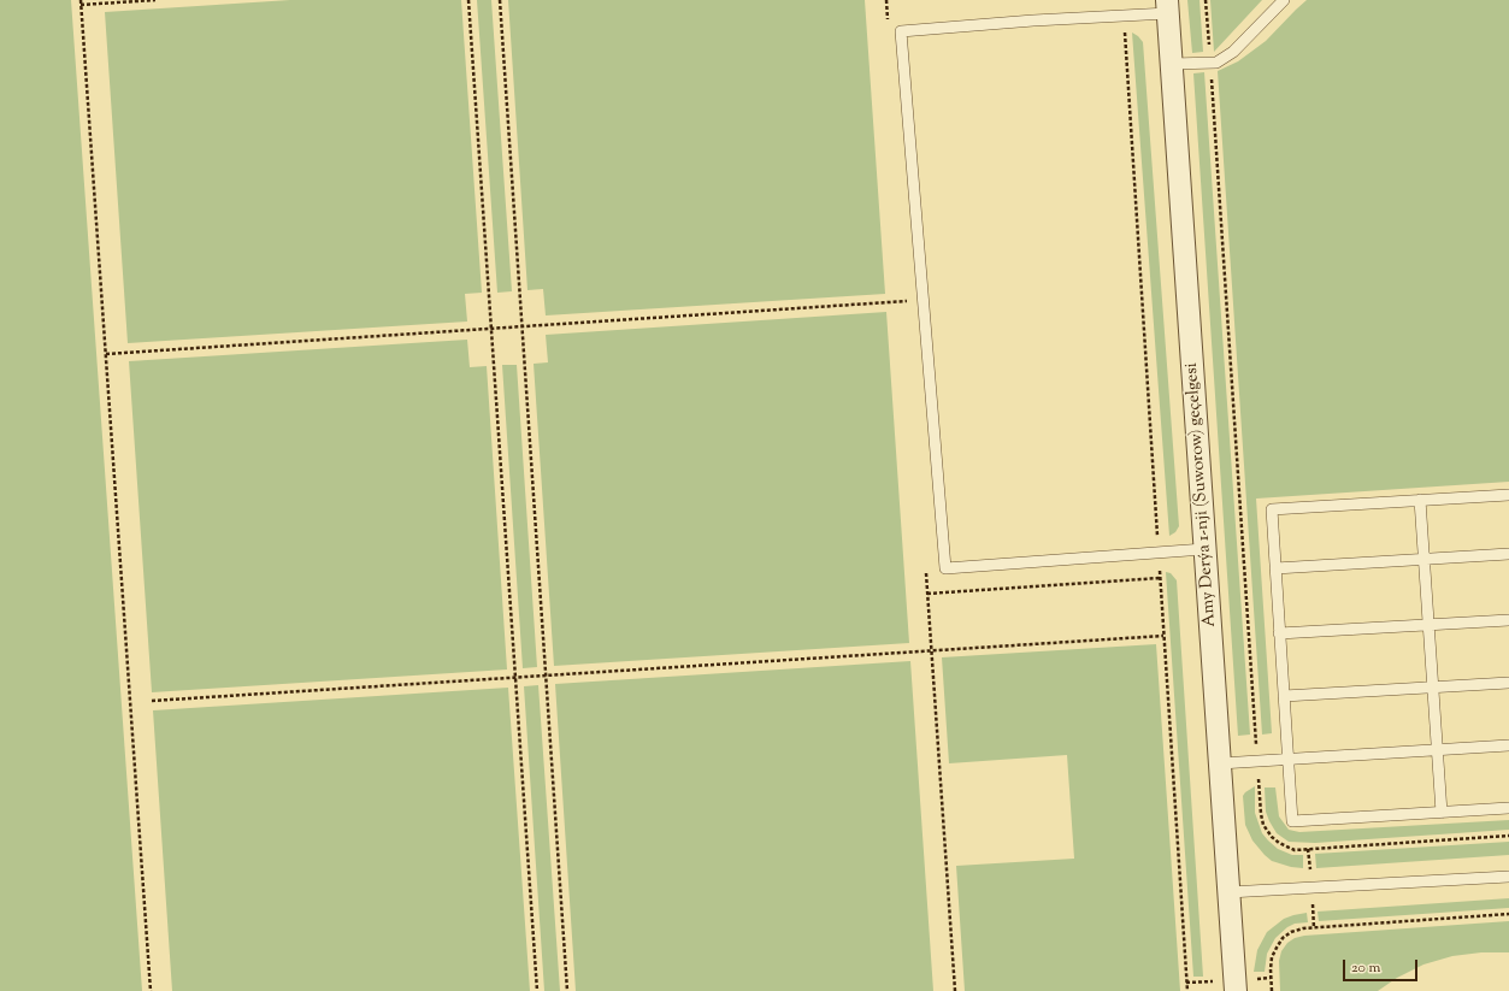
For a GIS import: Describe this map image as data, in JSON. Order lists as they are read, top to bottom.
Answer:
{
  "streets": {
    "street": ["Amy Derýa 1-nji (Suworow) geçelgesi"]
  },
  "scale_bar": "20 m"
}
